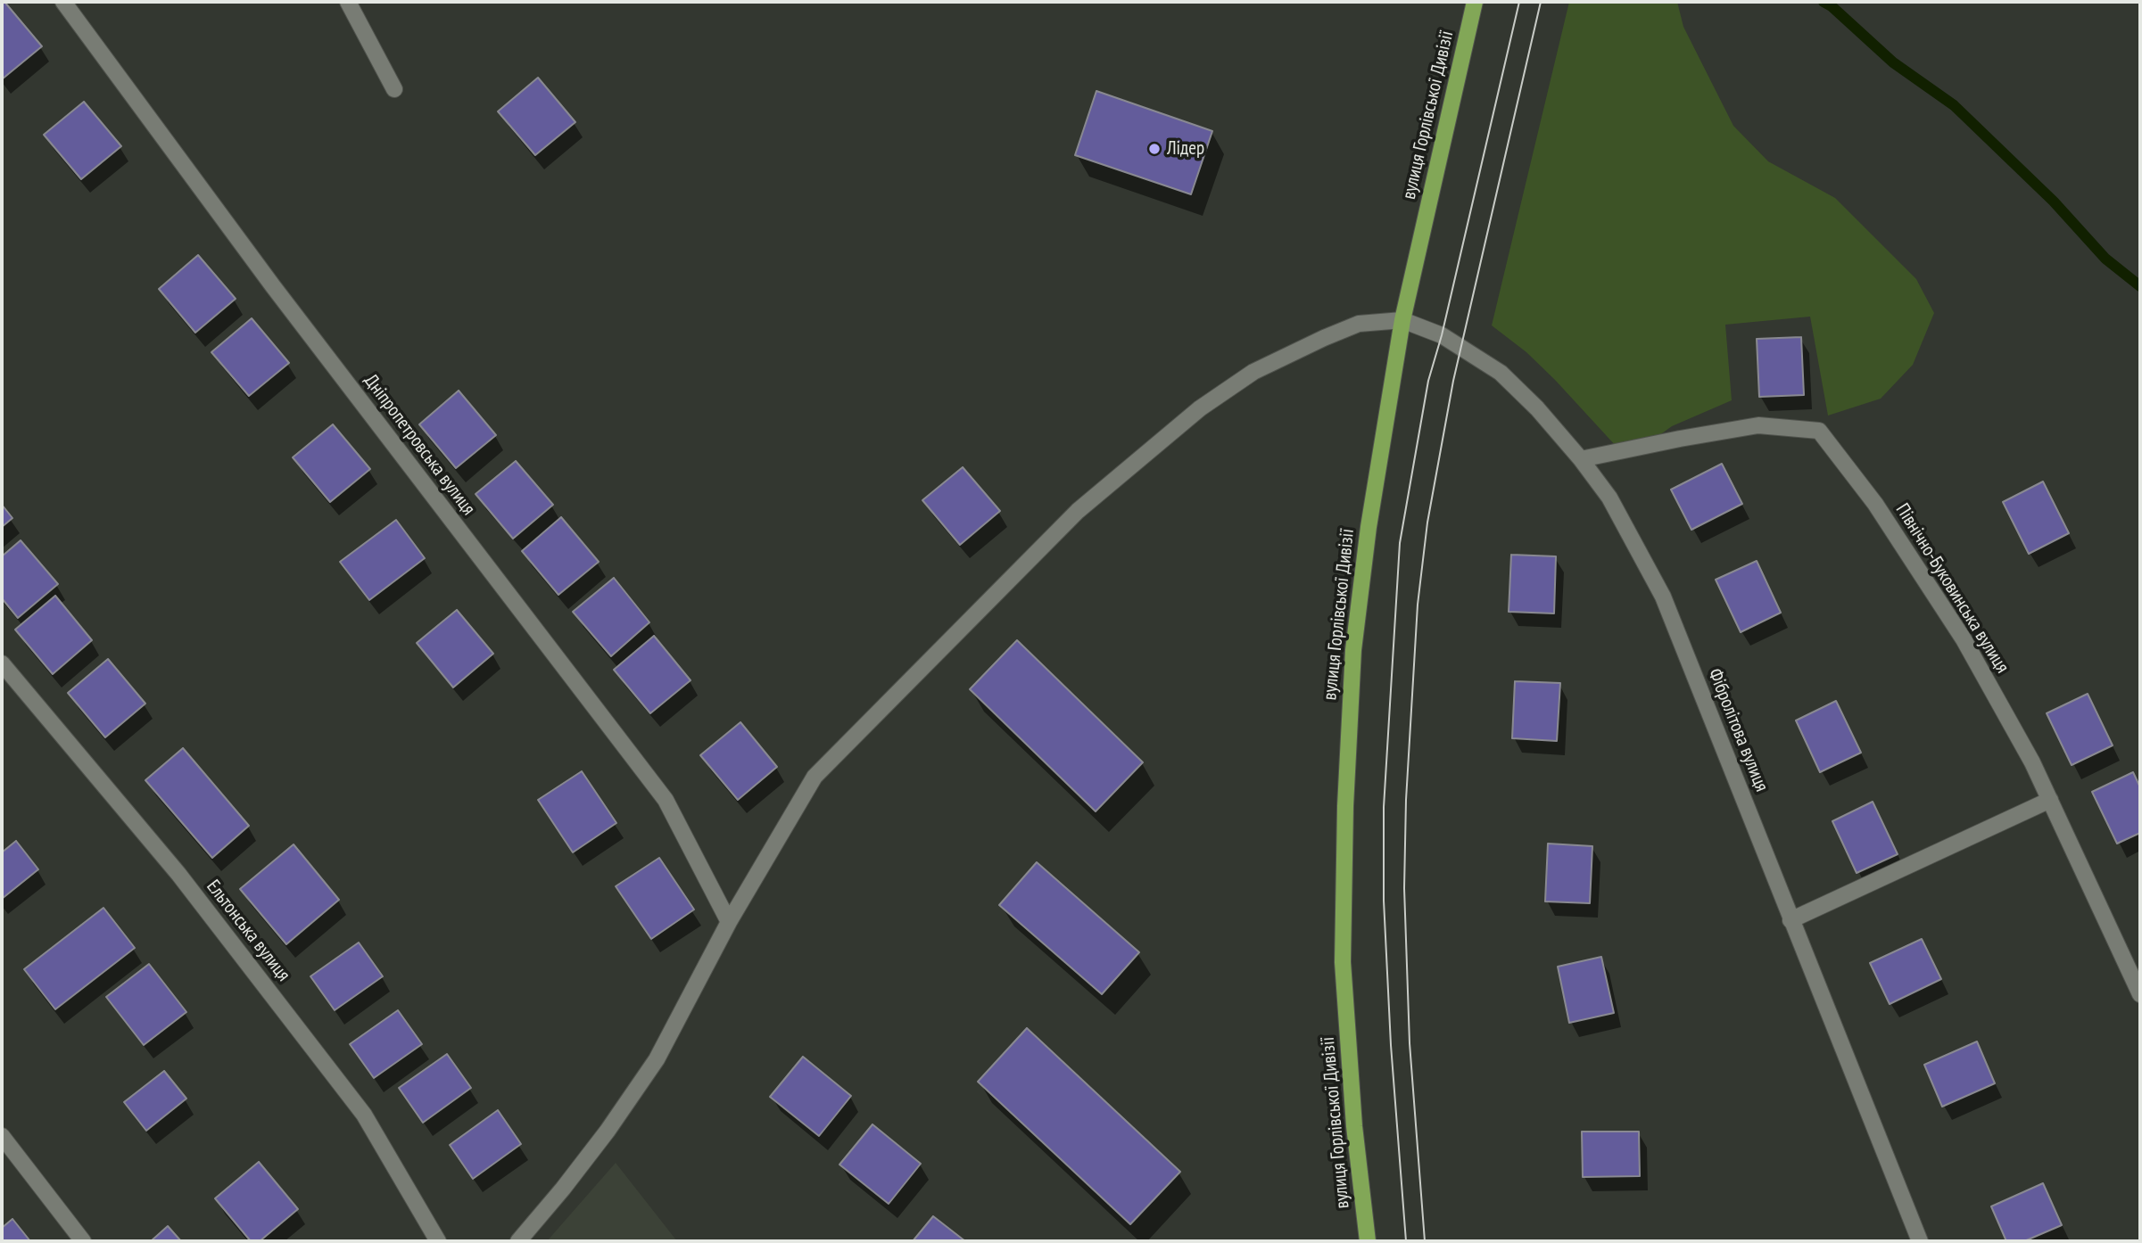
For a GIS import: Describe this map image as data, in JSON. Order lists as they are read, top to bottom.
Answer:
{
  "streets": {
    "main road": ["вулиця Горлівської Дивізії"],
    "street": [
      "Дніпропетровська вулиця",
      "Північно-Буковинська вулиця",
      "Фібролітова вулиця",
      "Ельтонська вулиця"
    ]
  },
  "crossings": [
    ["вулиця Горлівської Дивізії", "Фібролітова вулиця"],
    ["Північно-Буковинська вулиця", "Фібролітова вулиця"]
  ],
  "places": ["Лідер"]
}
